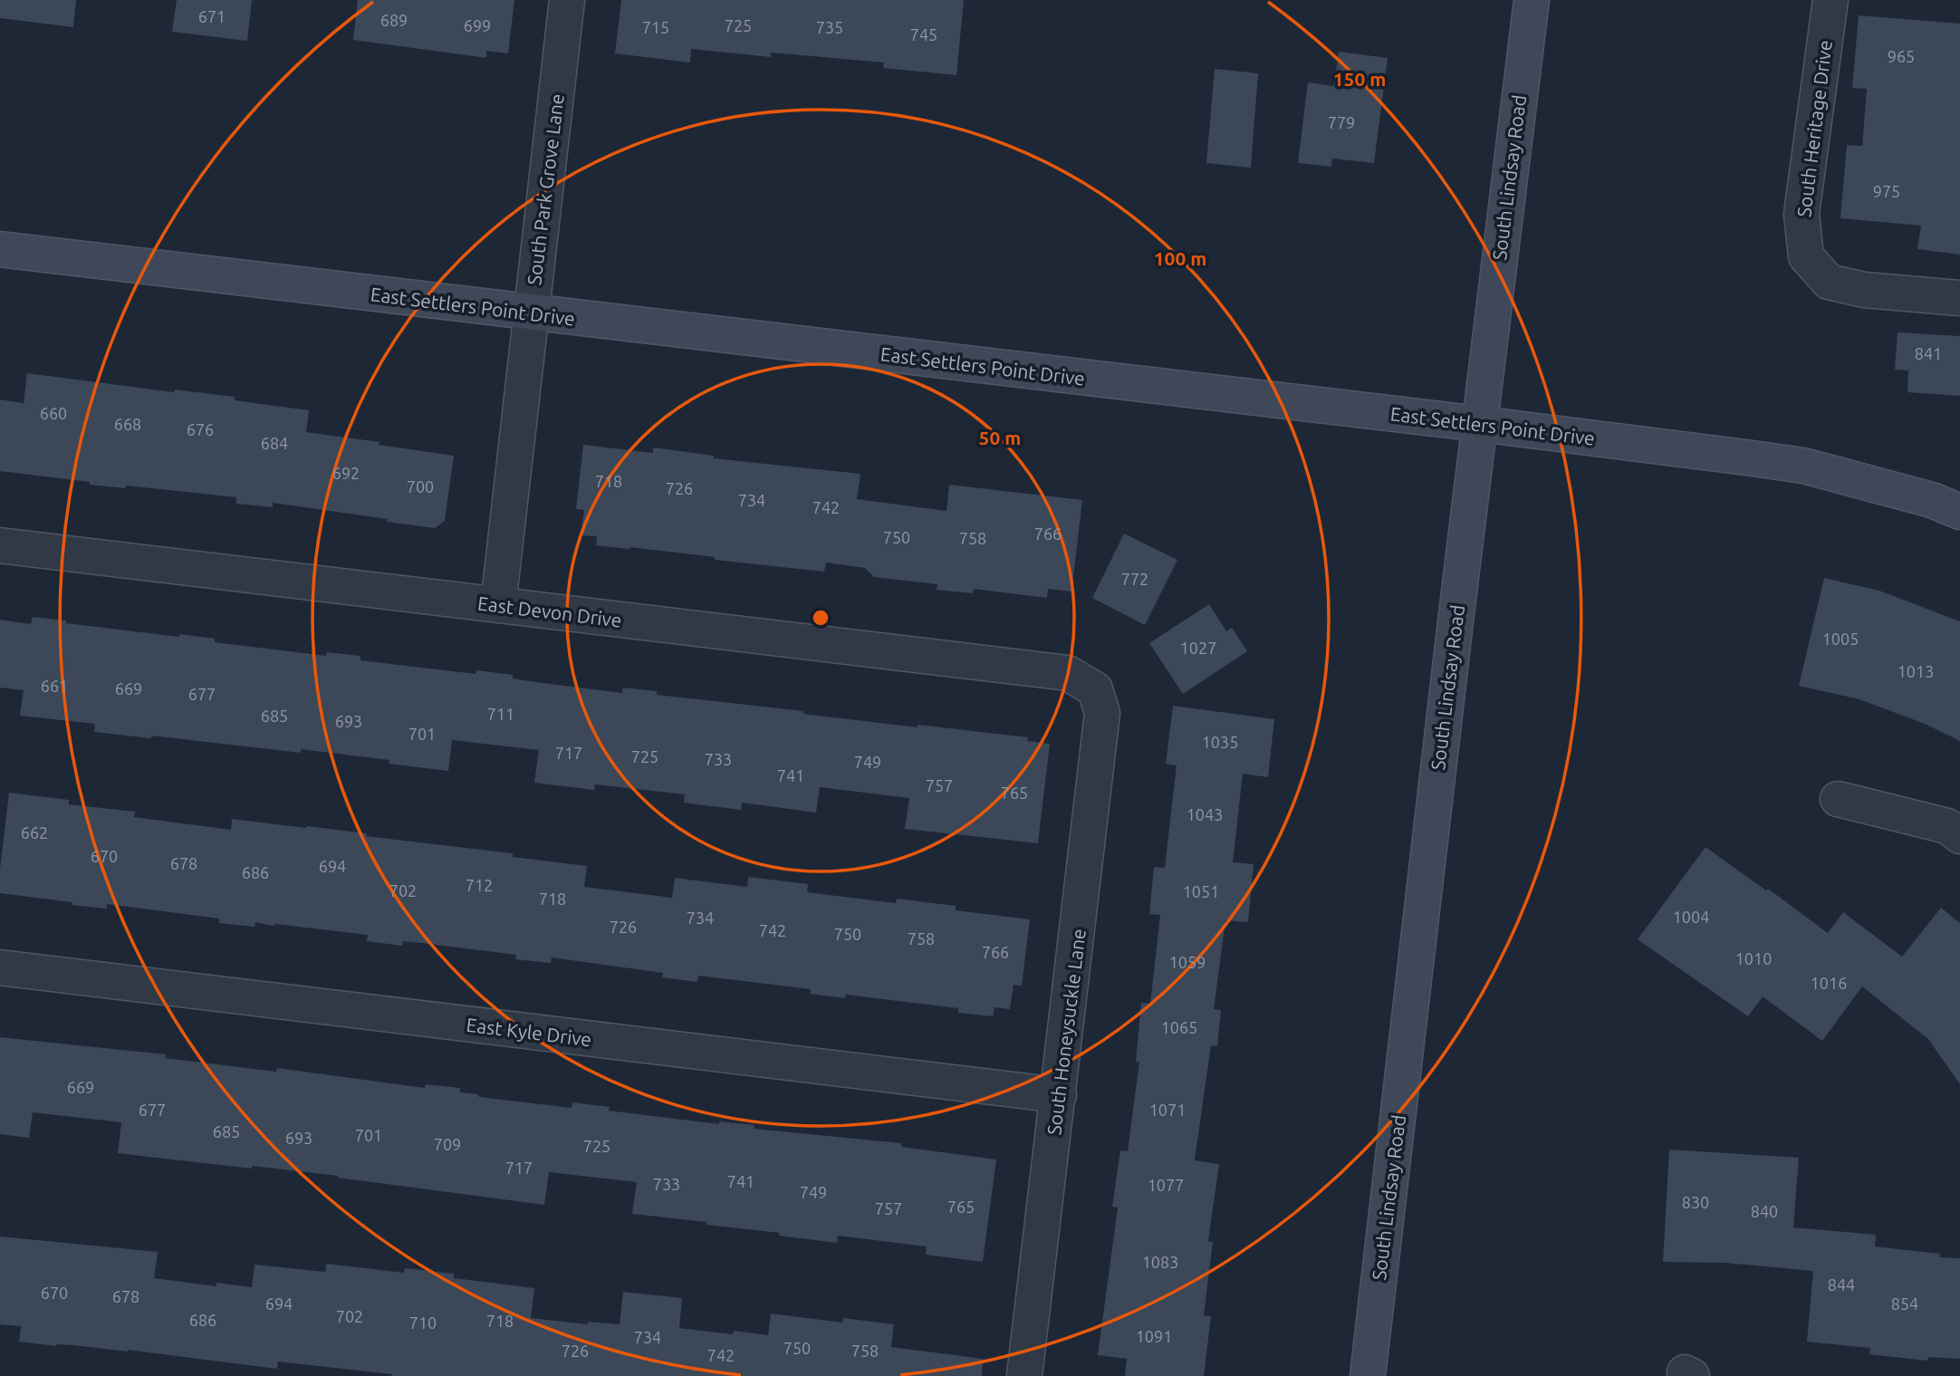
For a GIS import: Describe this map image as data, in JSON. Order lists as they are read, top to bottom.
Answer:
{
  "streets": {
    "street": [
      "South Heritage Drive",
      "South Lindsay Road",
      "South Park Grove Lane",
      "East Settlers Point Drive",
      "East Devon Drive",
      "East Kyle Drive",
      "South Honeysuckle Lane"
    ]
  },
  "crossings": [
    ["South Lindsay Road", "East Settlers Point Drive"],
    ["South Park Grove Lane", "East Settlers Point Drive"],
    ["South Park Grove Lane", "East Devon Drive"],
    ["East Devon Drive", "South Honeysuckle Lane"],
    ["East Kyle Drive", "South Honeysuckle Lane"]
  ],
  "house_numbers": [
    "671",
    "689",
    "699",
    "725",
    "715",
    "735",
    "745",
    "965",
    "779",
    "975",
    "841",
    "660",
    "668",
    "676",
    "684",
    "692",
    "718",
    "700",
    "726",
    "734",
    "742",
    "766",
    "750",
    "758",
    "772",
    "1005",
    "1027",
    "1013",
    "661",
    "669",
    "677",
    "711",
    "685",
    "693",
    "701",
    "1035",
    "717",
    "725",
    "733",
    "749",
    "741",
    "757",
    "765",
    "1043",
    "662",
    "670",
    "678",
    "694",
    "686",
    "712",
    "702",
    "1051",
    "718",
    "1004",
    "734",
    "726",
    "742",
    "750",
    "758",
    "766",
    "1010",
    "1059",
    "1016",
    "1065",
    "669",
    "677",
    "1071",
    "685",
    "701",
    "693",
    "709",
    "725",
    "717",
    "741",
    "733",
    "1077",
    "749",
    "830",
    "765",
    "757",
    "840",
    "1083",
    "844",
    "670",
    "678",
    "694",
    "854",
    "702",
    "686",
    "718",
    "710",
    "1091",
    "734",
    "750",
    "726",
    "758",
    "742"
  ],
  "rings": ["150 m", "100 m", "50 m"]
}
